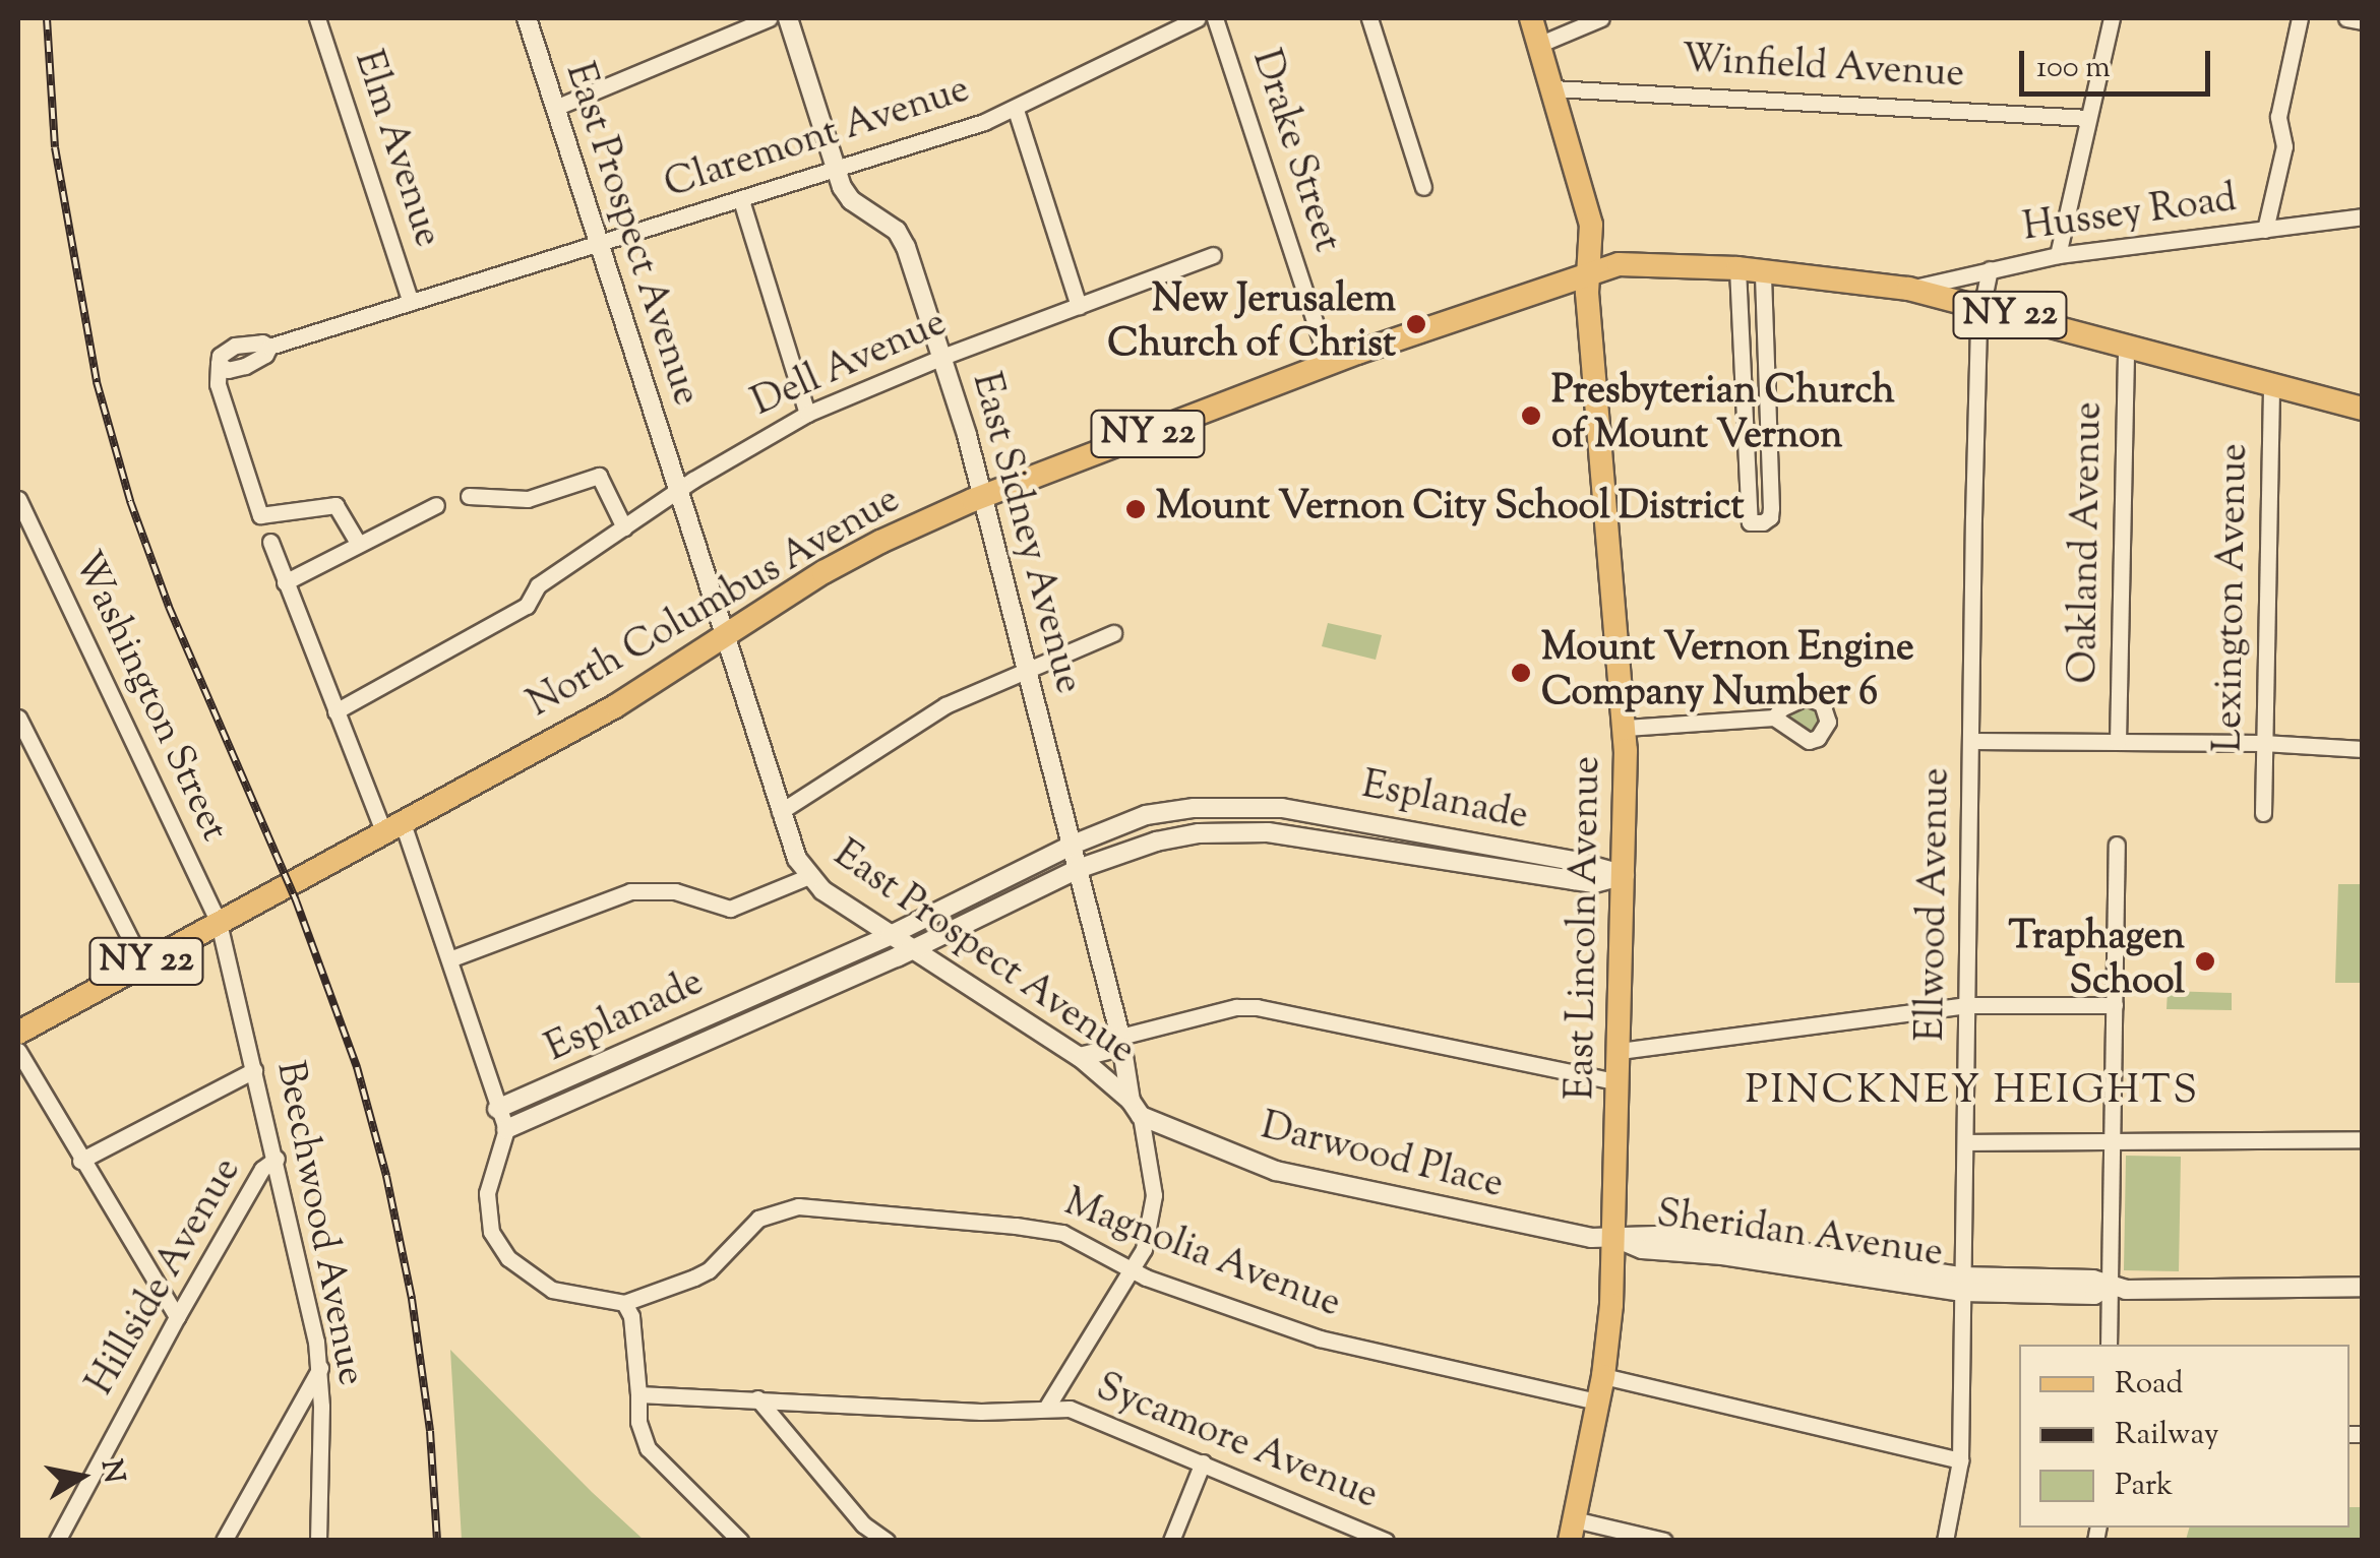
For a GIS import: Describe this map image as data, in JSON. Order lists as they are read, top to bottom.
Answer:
{
  "streets": {
    "main road": ["NY 22", "North Columbus Avenue", "East Lincoln Avenue"],
    "street": [
      "Winfield Avenue",
      "Claremont Avenue",
      "Elm Avenue",
      "Drake Street",
      "Hussey Road",
      "East Prospect Avenue",
      "Dell Avenue",
      "East Sidney Avenue",
      "Oakland Avenue",
      "Lexington Avenue",
      "Washington Street",
      "Esplanade",
      "Ellwood Avenue",
      "Darwood Place",
      "Beechwood Avenue",
      "Sheridan Avenue",
      "Magnolia Avenue",
      "Hillside Avenue",
      "Sycamore Avenue"
    ]
  },
  "crossings": [
    ["Winfield Avenue", "East Lincoln Avenue"],
    ["Claremont Avenue", "Elm Avenue"],
    ["Claremont Avenue", "East Prospect Avenue"],
    ["Claremont Avenue", "East Sidney Avenue"],
    ["Drake Street", "North Columbus Avenue"],
    ["Hussey Road", "North Columbus Avenue"],
    ["Hussey Road", "Ellwood Avenue"],
    ["East Prospect Avenue", "Dell Avenue"],
    ["East Prospect Avenue", "East Sidney Avenue"],
    ["East Prospect Avenue", "North Columbus Avenue"],
    ["East Prospect Avenue", "Esplanade"],
    ["East Prospect Avenue", "Darwood Place"],
    ["East Prospect Avenue", "Magnolia Avenue"],
    ["East Prospect Avenue", "Sycamore Avenue"],
    ["NY 22", "North Columbus Avenue"],
    ["NY 22", "Washington Street"],
    ["NY 22", "Beechwood Avenue"],
    ["Dell Avenue", "East Sidney Avenue"],
    ["East Sidney Avenue", "North Columbus Avenue"],
    ["East Sidney Avenue", "Esplanade"],
    ["East Sidney Avenue", "Darwood Place"],
    ["Oakland Avenue", "North Columbus Avenue"],
    ["Lexington Avenue", "North Columbus Avenue"],
    ["North Columbus Avenue", "Washington Street"],
    ["North Columbus Avenue", "Ellwood Avenue"],
    ["North Columbus Avenue", "East Lincoln Avenue"],
    ["North Columbus Avenue", "Beechwood Avenue"],
    ["Washington Street", "Beechwood Avenue"],
    ["Esplanade", "East Lincoln Avenue"],
    ["Ellwood Avenue", "Sheridan Avenue"],
    ["East Lincoln Avenue", "Darwood Place"],
    ["East Lincoln Avenue", "Sheridan Avenue"],
    ["East Lincoln Avenue", "Magnolia Avenue"],
    ["Darwood Place", "Sheridan Avenue"],
    ["Beechwood Avenue", "Hillside Avenue"]
  ],
  "districts": ["PINCKNEY HEIGHTS"],
  "places": [
    "New Jerusalem Church of Christ",
    "Presbyterian Church of Mount Vernon",
    "Mount Vernon City School District",
    "Mount Vernon Engine Company Number 6",
    "Traphagen School"
  ],
  "legend": ["Road", "Railway", "Park"],
  "scale_bar": "100 m",
  "north": "right"
}
